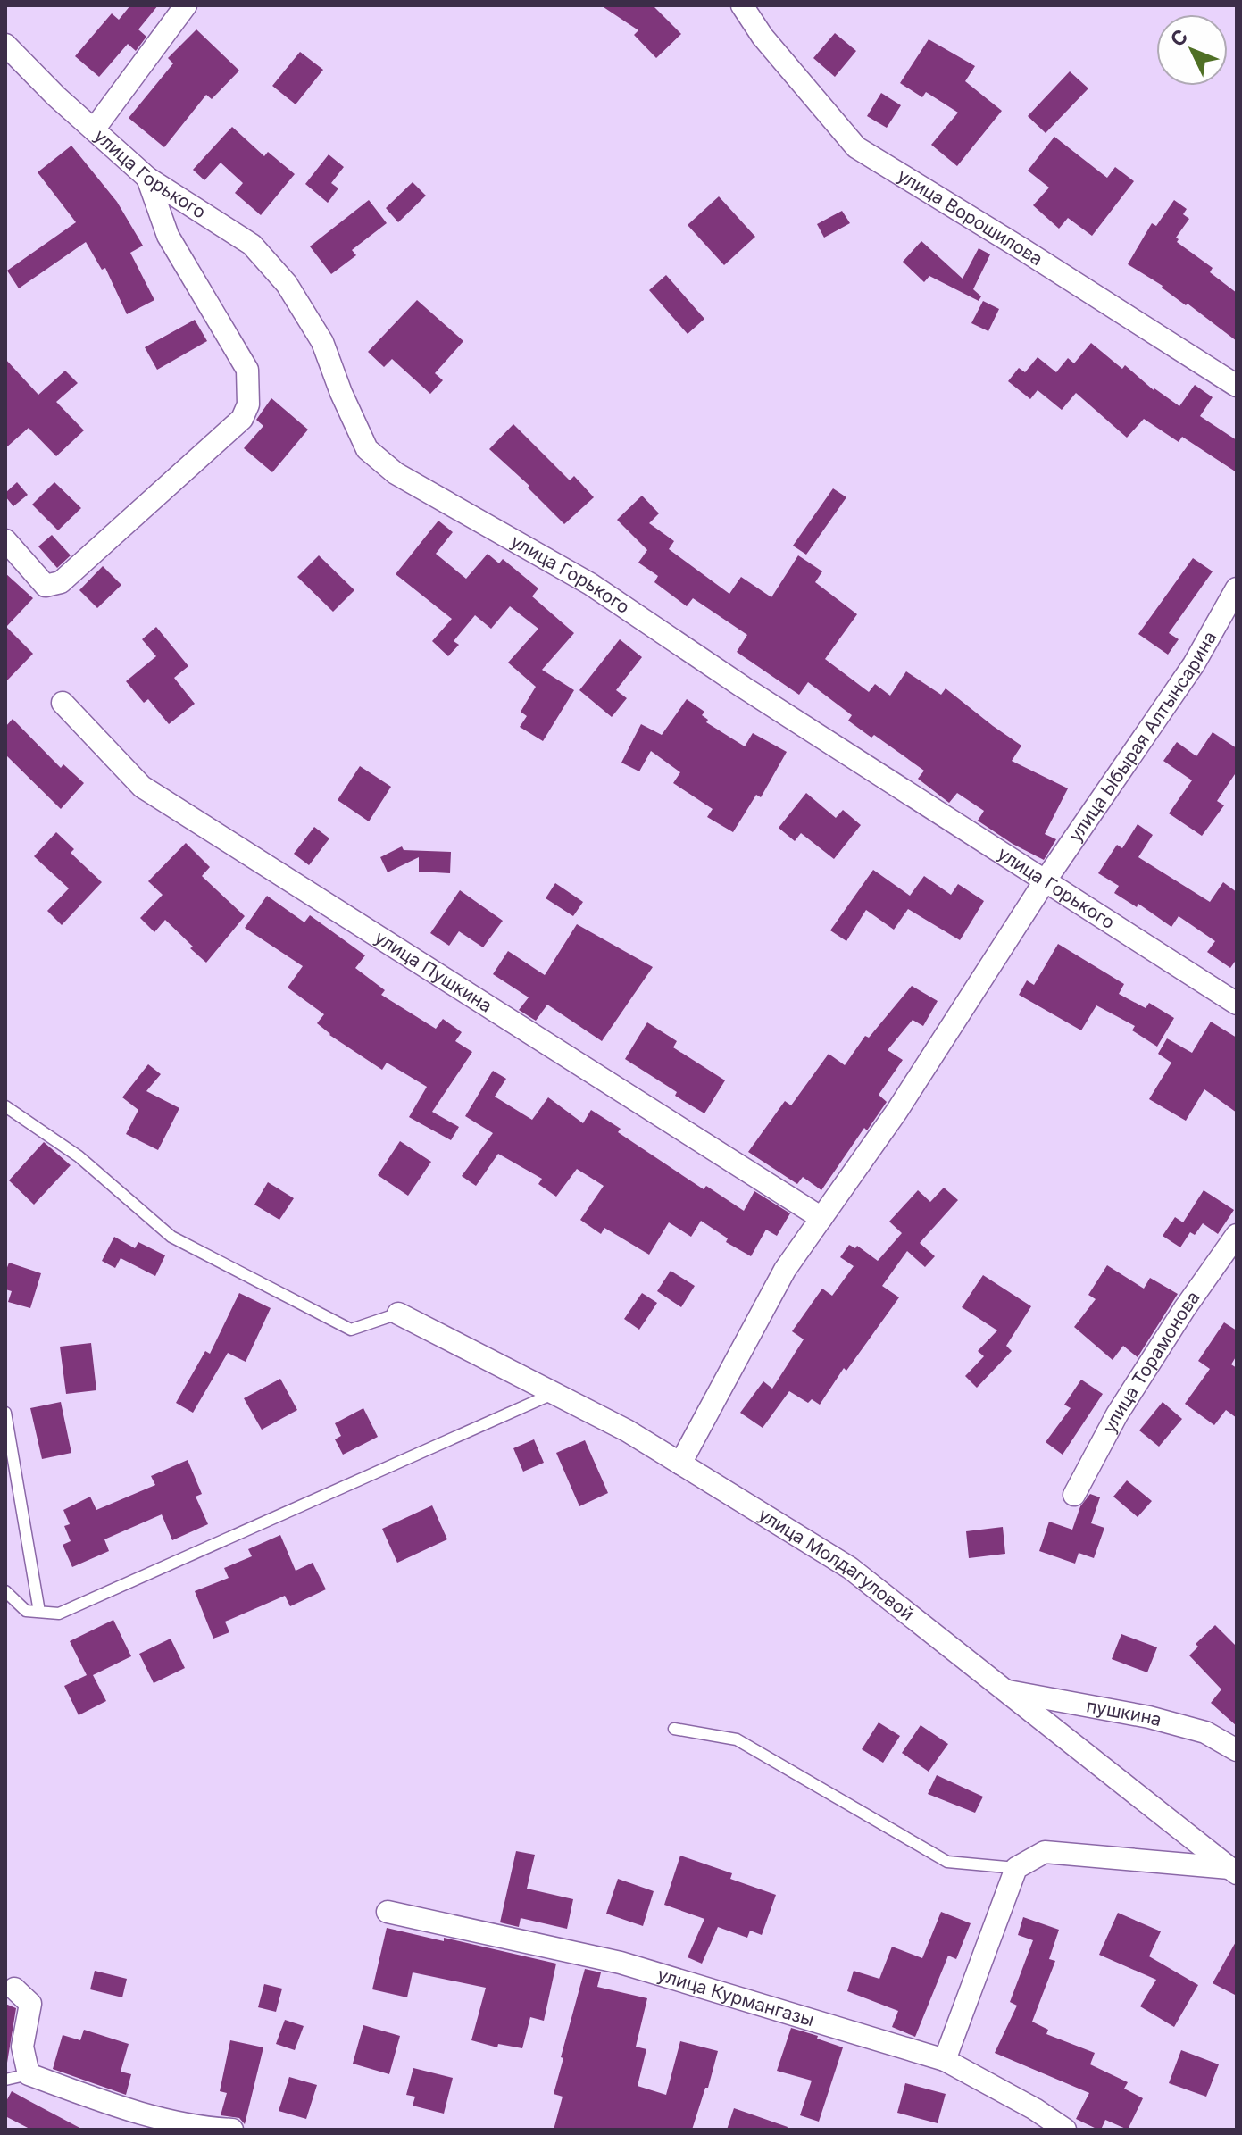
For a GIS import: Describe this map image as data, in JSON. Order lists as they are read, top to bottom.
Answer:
{
  "streets": {
    "street": [
      "улица Горького",
      "улица Ворошилова",
      "улица Ыбырая Алтынсарина",
      "улица Пушкина",
      "улица Торамонова",
      "улица Молдагуловой",
      "пушкина",
      "улица Курмангазы"
    ]
  },
  "crossings": [
    ["улица Горького", "улица Ыбырая Алтынсарина"],
    ["улица Ыбырая Алтынсарина", "улица Пушкина"],
    ["улица Ыбырая Алтынсарина", "улица Молдагуловой"],
    ["улица Молдагуловой", "пушкина"]
  ],
  "north": "top left"
}
